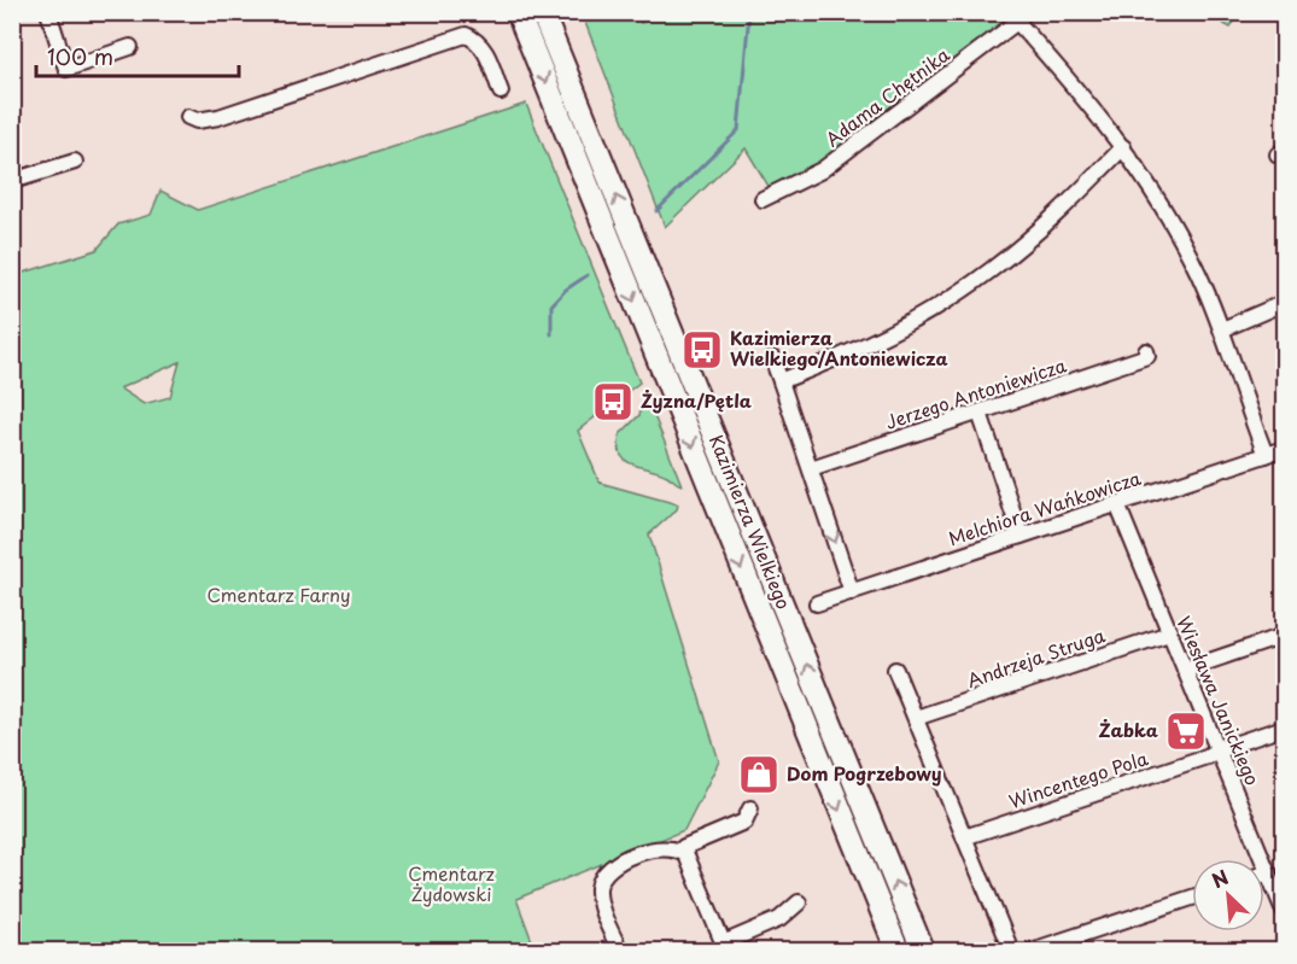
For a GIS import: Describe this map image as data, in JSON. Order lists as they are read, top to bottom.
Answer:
{
  "streets": {
    "main road": ["Kazimierza Wielkiego"],
    "street": [
      "Adama Chętnika",
      "Jerzego Antoniewicza",
      "Melchiora Wańkowicza",
      "Andrzeja Struga",
      "Wiesława Janickiego",
      "Wincentego Pola"
    ]
  },
  "crossings": [
    ["Melchiora Wańkowicza", "Wiesława Janickiego"],
    ["Andrzeja Struga", "Wiesława Janickiego"],
    ["Wiesława Janickiego", "Wincentego Pola"]
  ],
  "parks": ["Cmentarz Farny", "Cmentarz Żydowski"],
  "places": {
    "bus stop": ["Kazimierza Wielkiego/Antoniewicza", "Żyzna/Pętla"],
    "supermarket": ["Żabka"],
    "shop": ["Dom Pogrzebowy"]
  },
  "scale_bar": "100 m",
  "north": "top left"
}
